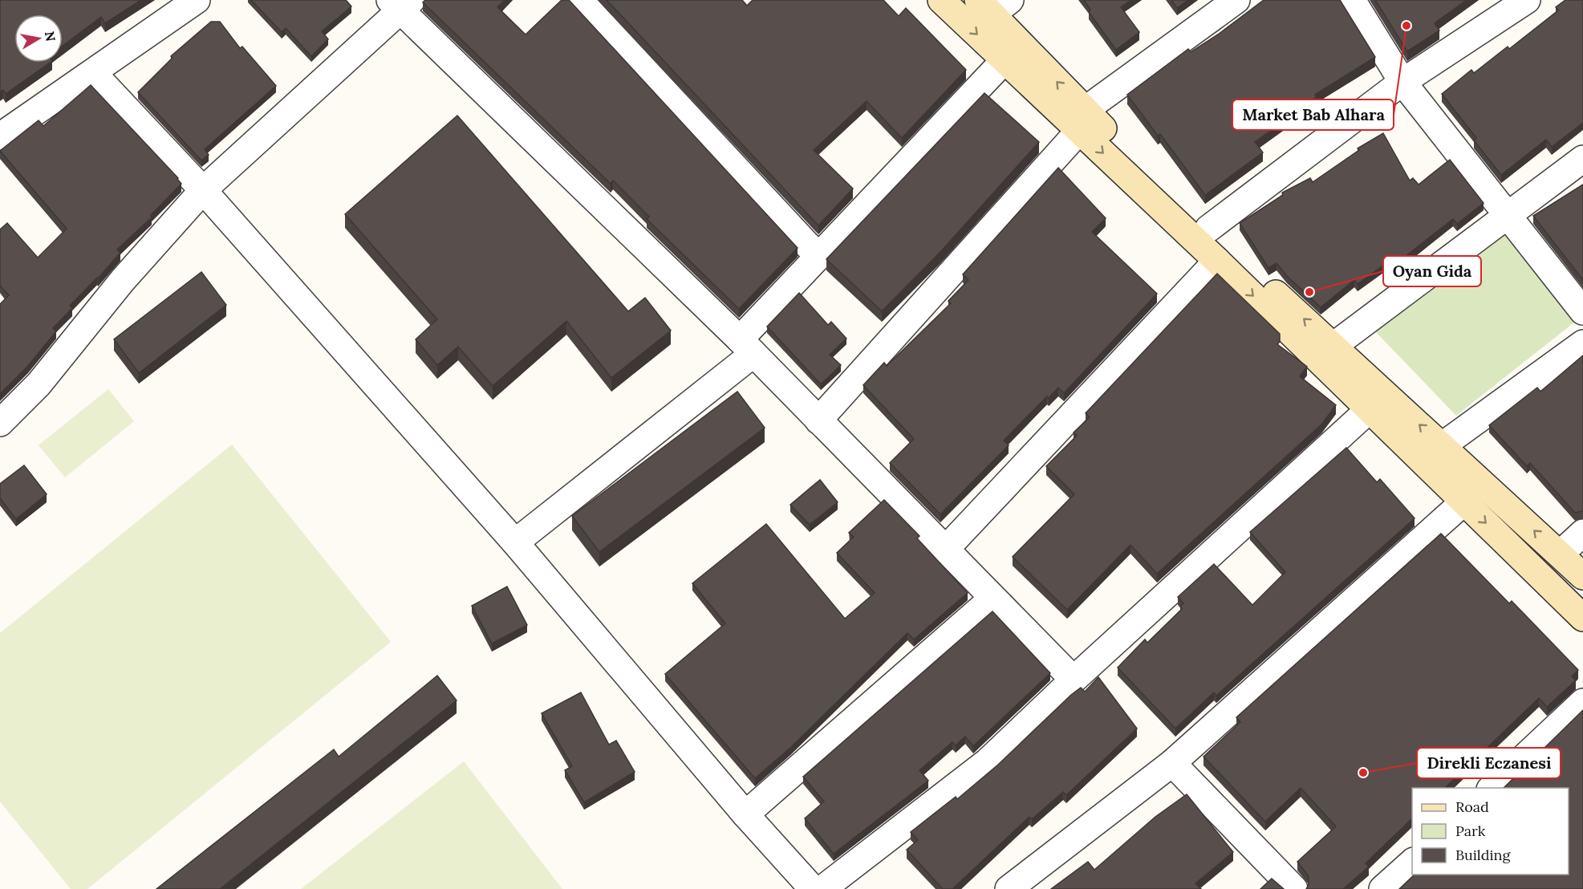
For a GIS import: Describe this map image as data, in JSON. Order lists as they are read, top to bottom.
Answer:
{
  "places": ["Market Bab Alhara", "Oyan Gida", "Direkli Eczanesi"],
  "legend": ["Road", "Park", "Building"],
  "north": "right"
}
